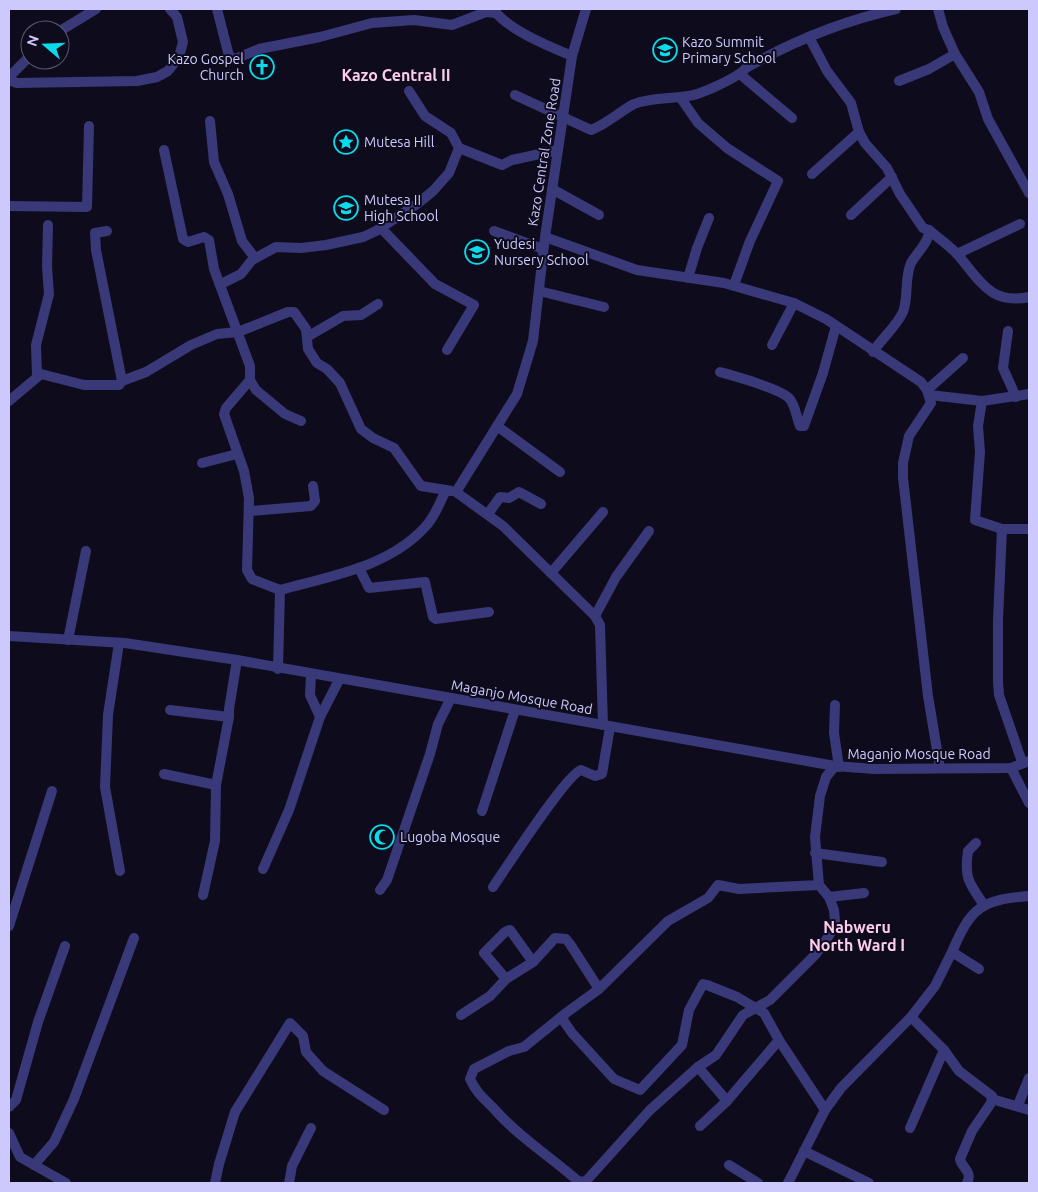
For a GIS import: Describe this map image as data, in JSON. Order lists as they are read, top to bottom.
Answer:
{
  "streets": {
    "street": ["Kazo Central Zone Road", "Maganjo Mosque Road"]
  },
  "districts": ["Kazo Central II", "Nabweru North Ward I"],
  "places": {
    "school or university": ["Kazo Summit Primary School", "Mutesa II High School", "Yudesi Nursery School"],
    "church": ["Kazo Gospel Church"],
    "place": ["Mutesa Hill"],
    "mosque": ["Lugoba Mosque"]
  },
  "north": "left"
}
